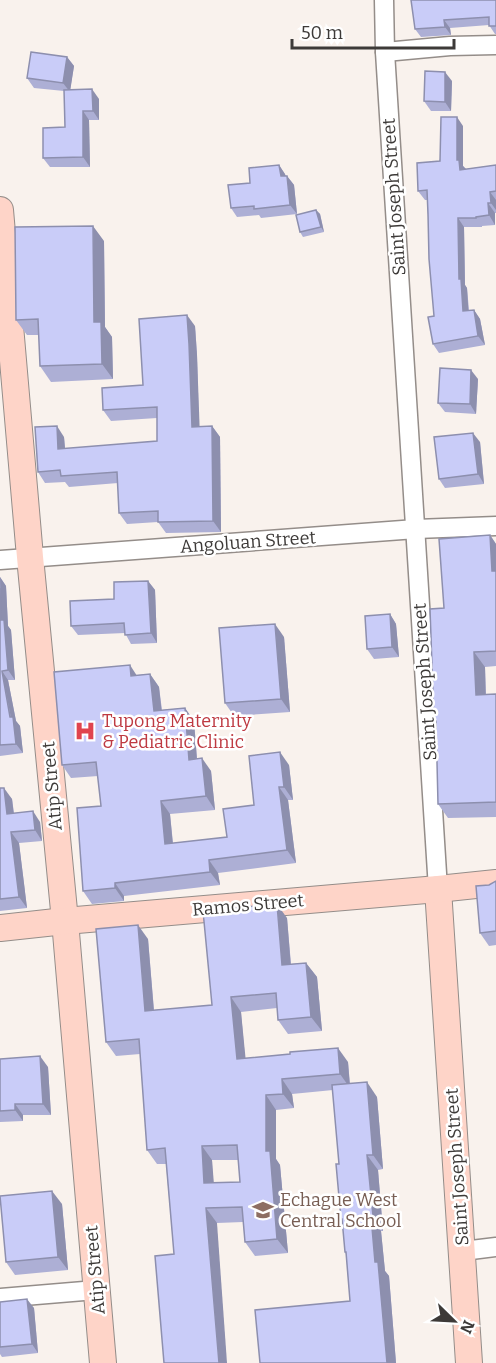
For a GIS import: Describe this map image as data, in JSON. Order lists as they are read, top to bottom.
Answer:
{
  "streets": {
    "main road": ["Saint Joseph Street", "Atip Street", "Ramos Street"],
    "street": ["Angoluan Street"]
  },
  "crossings": [
    ["Saint Joseph Street", "Angoluan Street"],
    ["Saint Joseph Street", "Ramos Street"],
    ["Angoluan Street", "Atip Street"],
    ["Atip Street", "Ramos Street"]
  ],
  "places": {
    "hospital": ["Tupong Maternity & Pediatric Clinic"],
    "school or university": ["Echague West Central School"]
  },
  "scale_bar": "50 m",
  "north": "bottom right"
}
